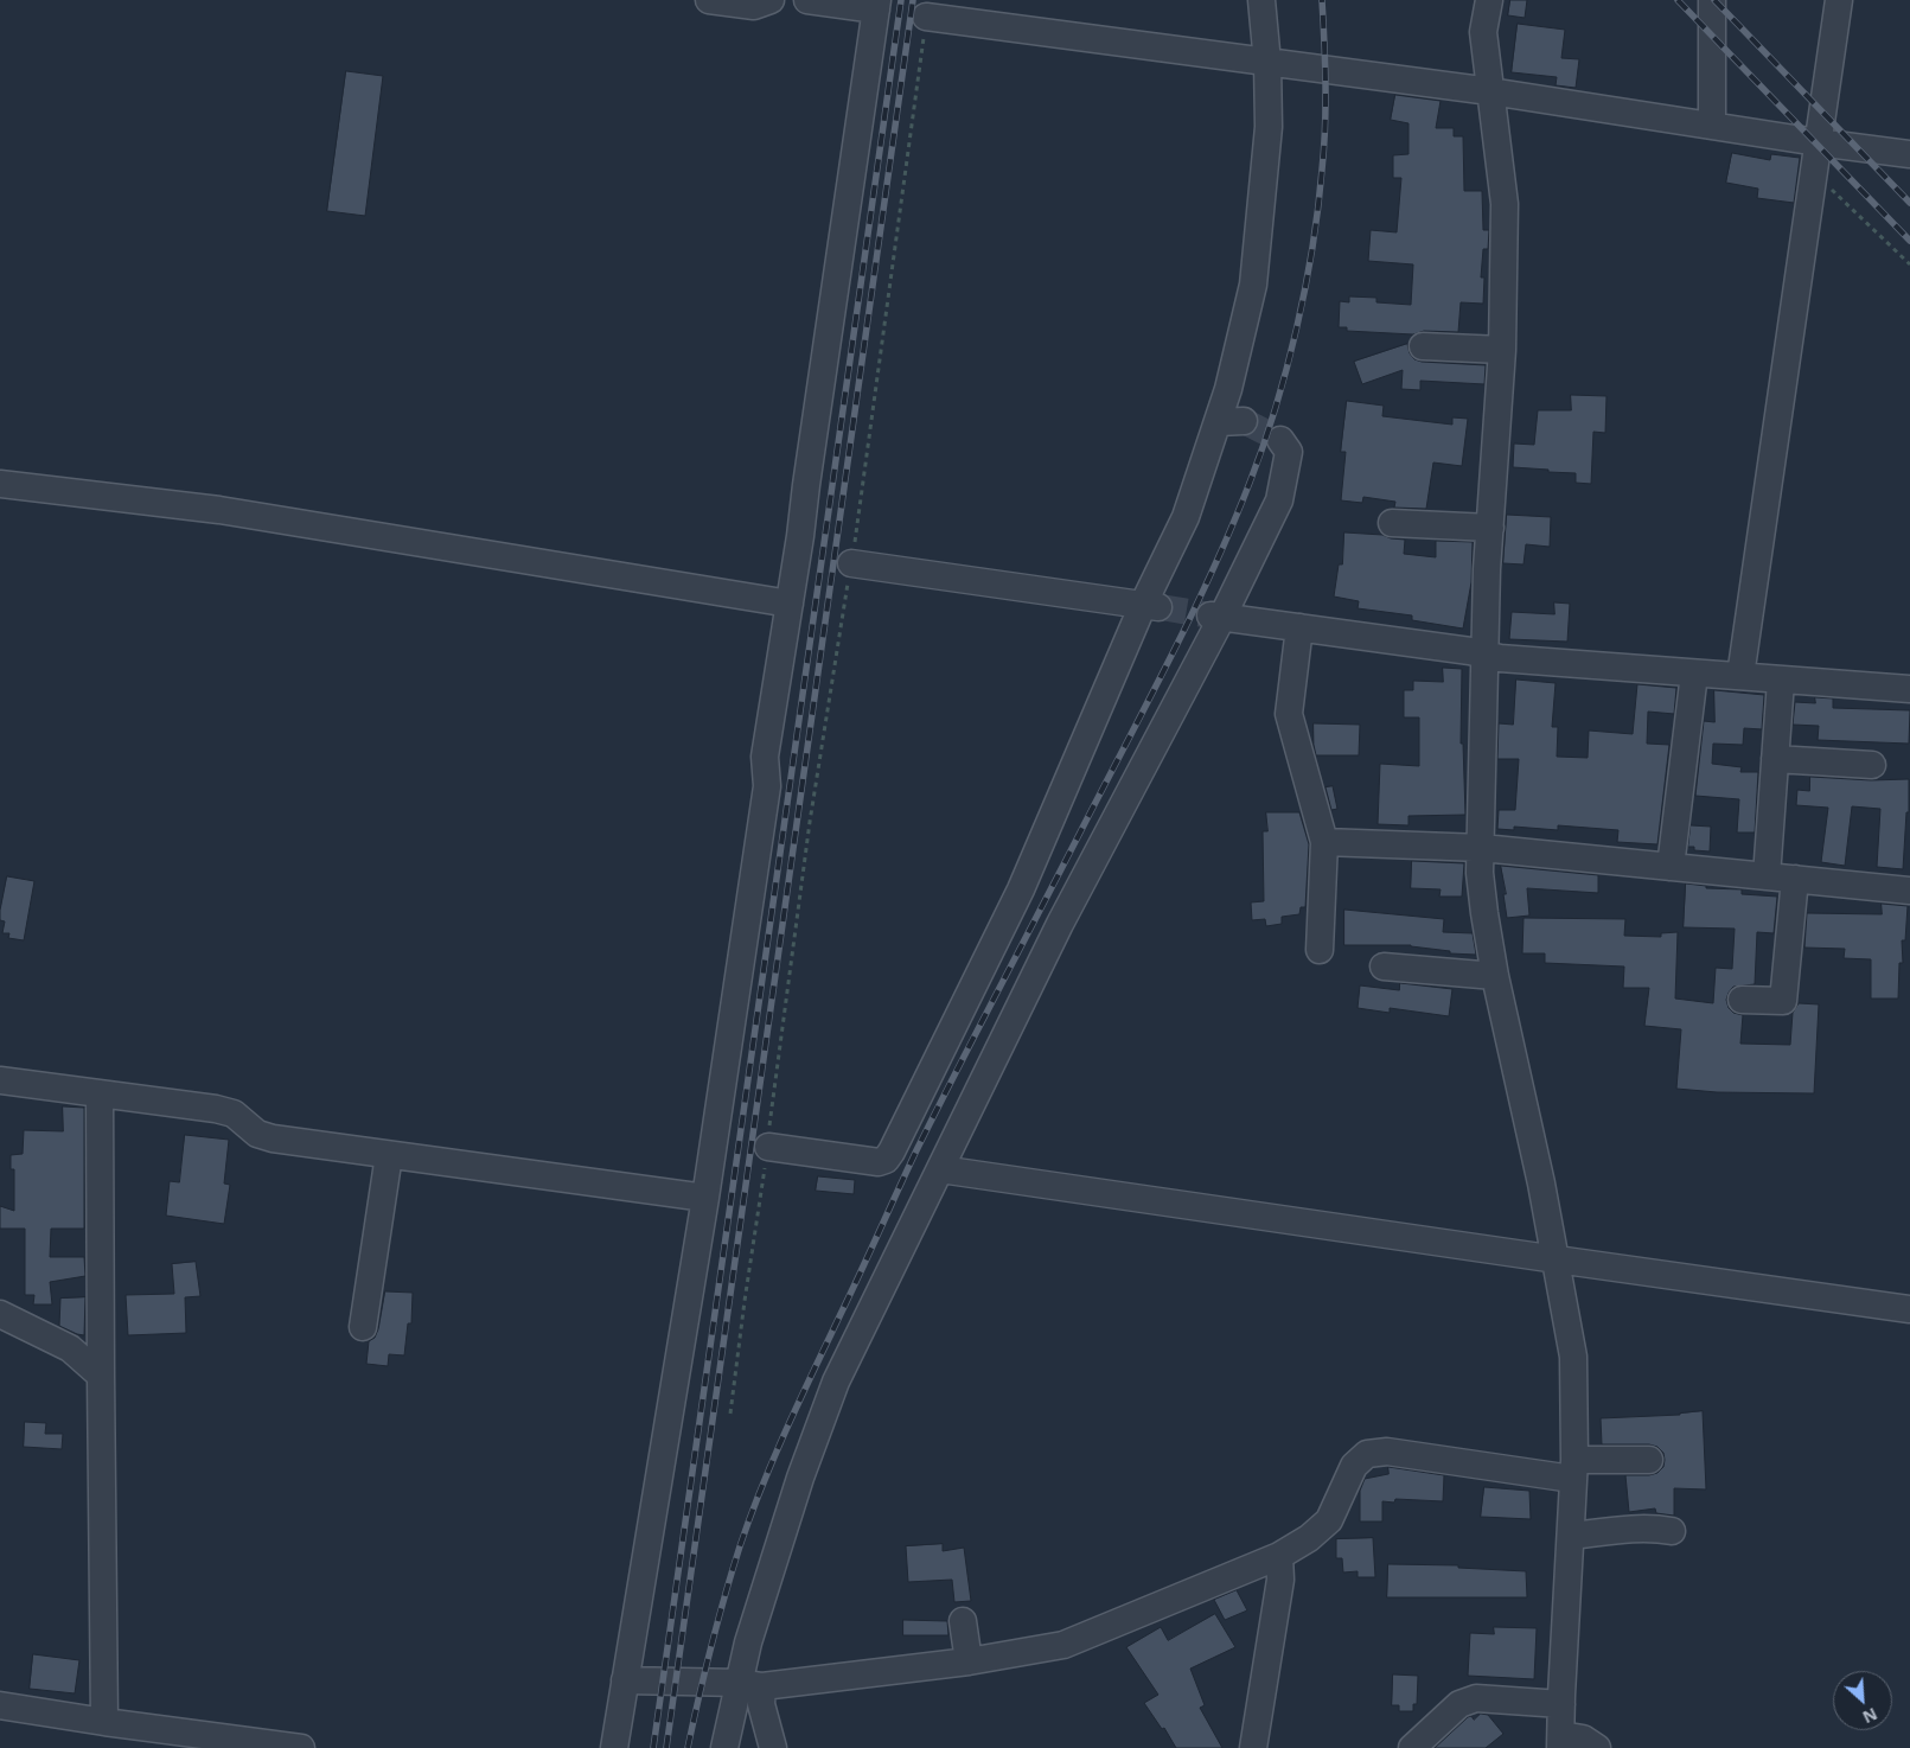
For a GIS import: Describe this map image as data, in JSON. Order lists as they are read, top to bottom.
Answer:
{
  "north": "bottom right"
}
